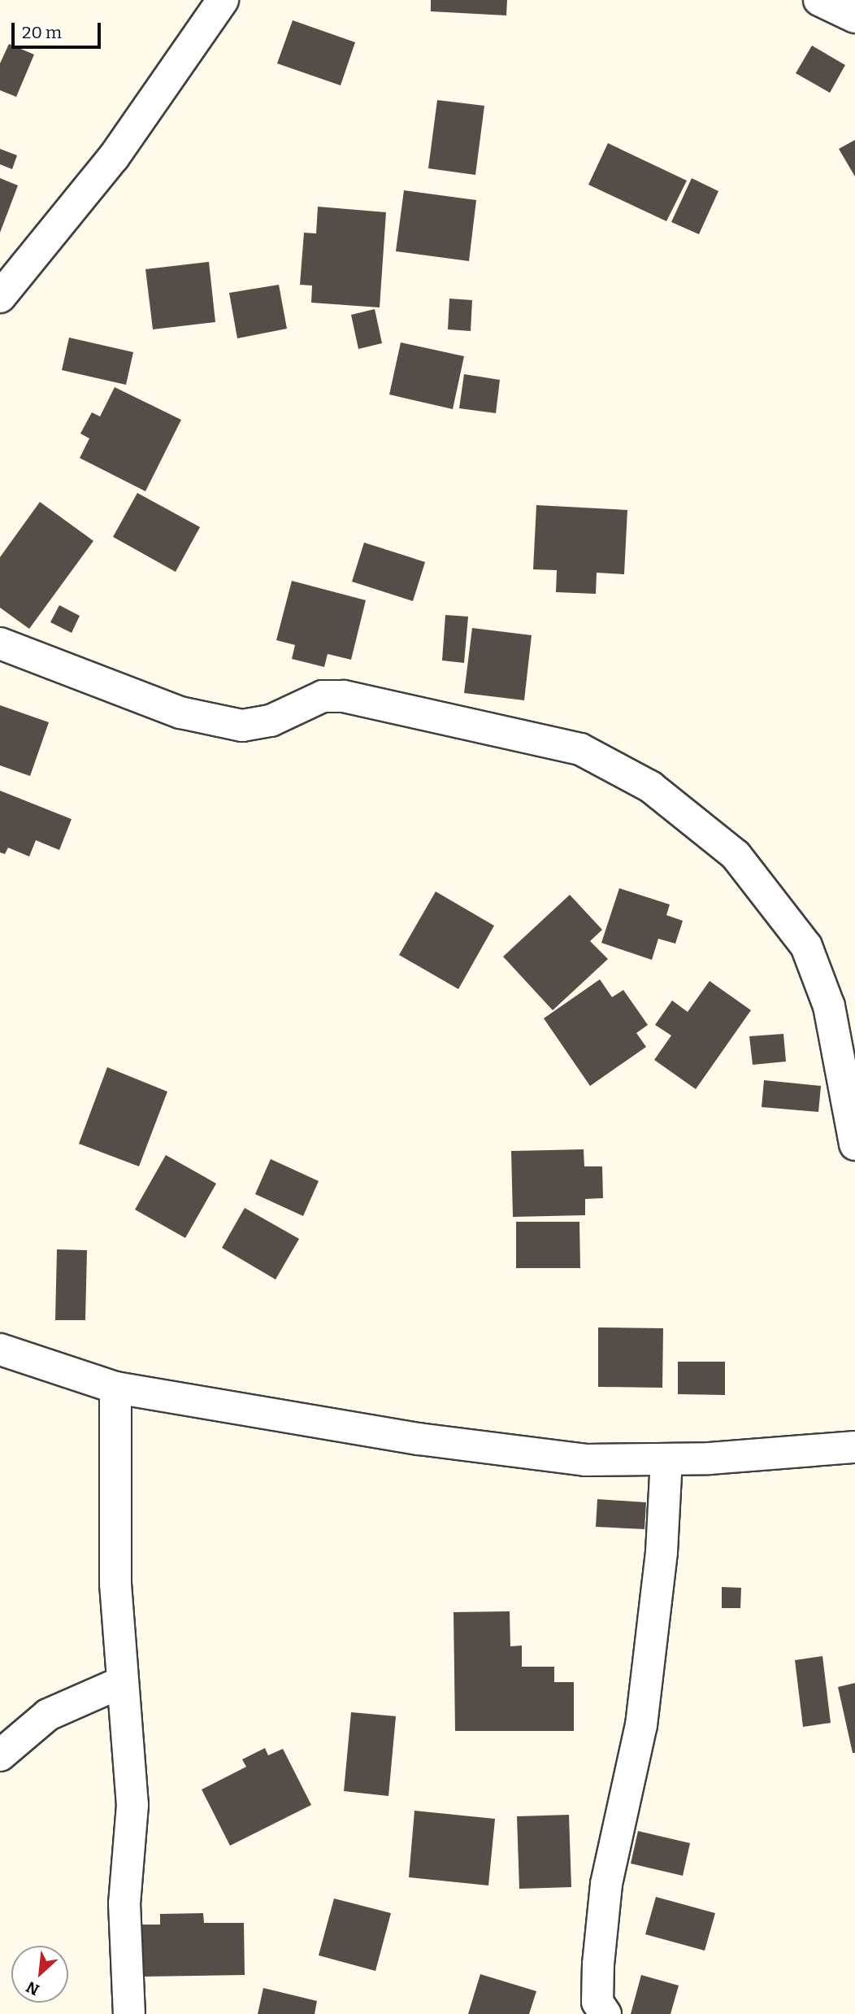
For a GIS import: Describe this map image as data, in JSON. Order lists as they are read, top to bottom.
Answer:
{
  "scale_bar": "20 m",
  "north": "bottom left"
}
